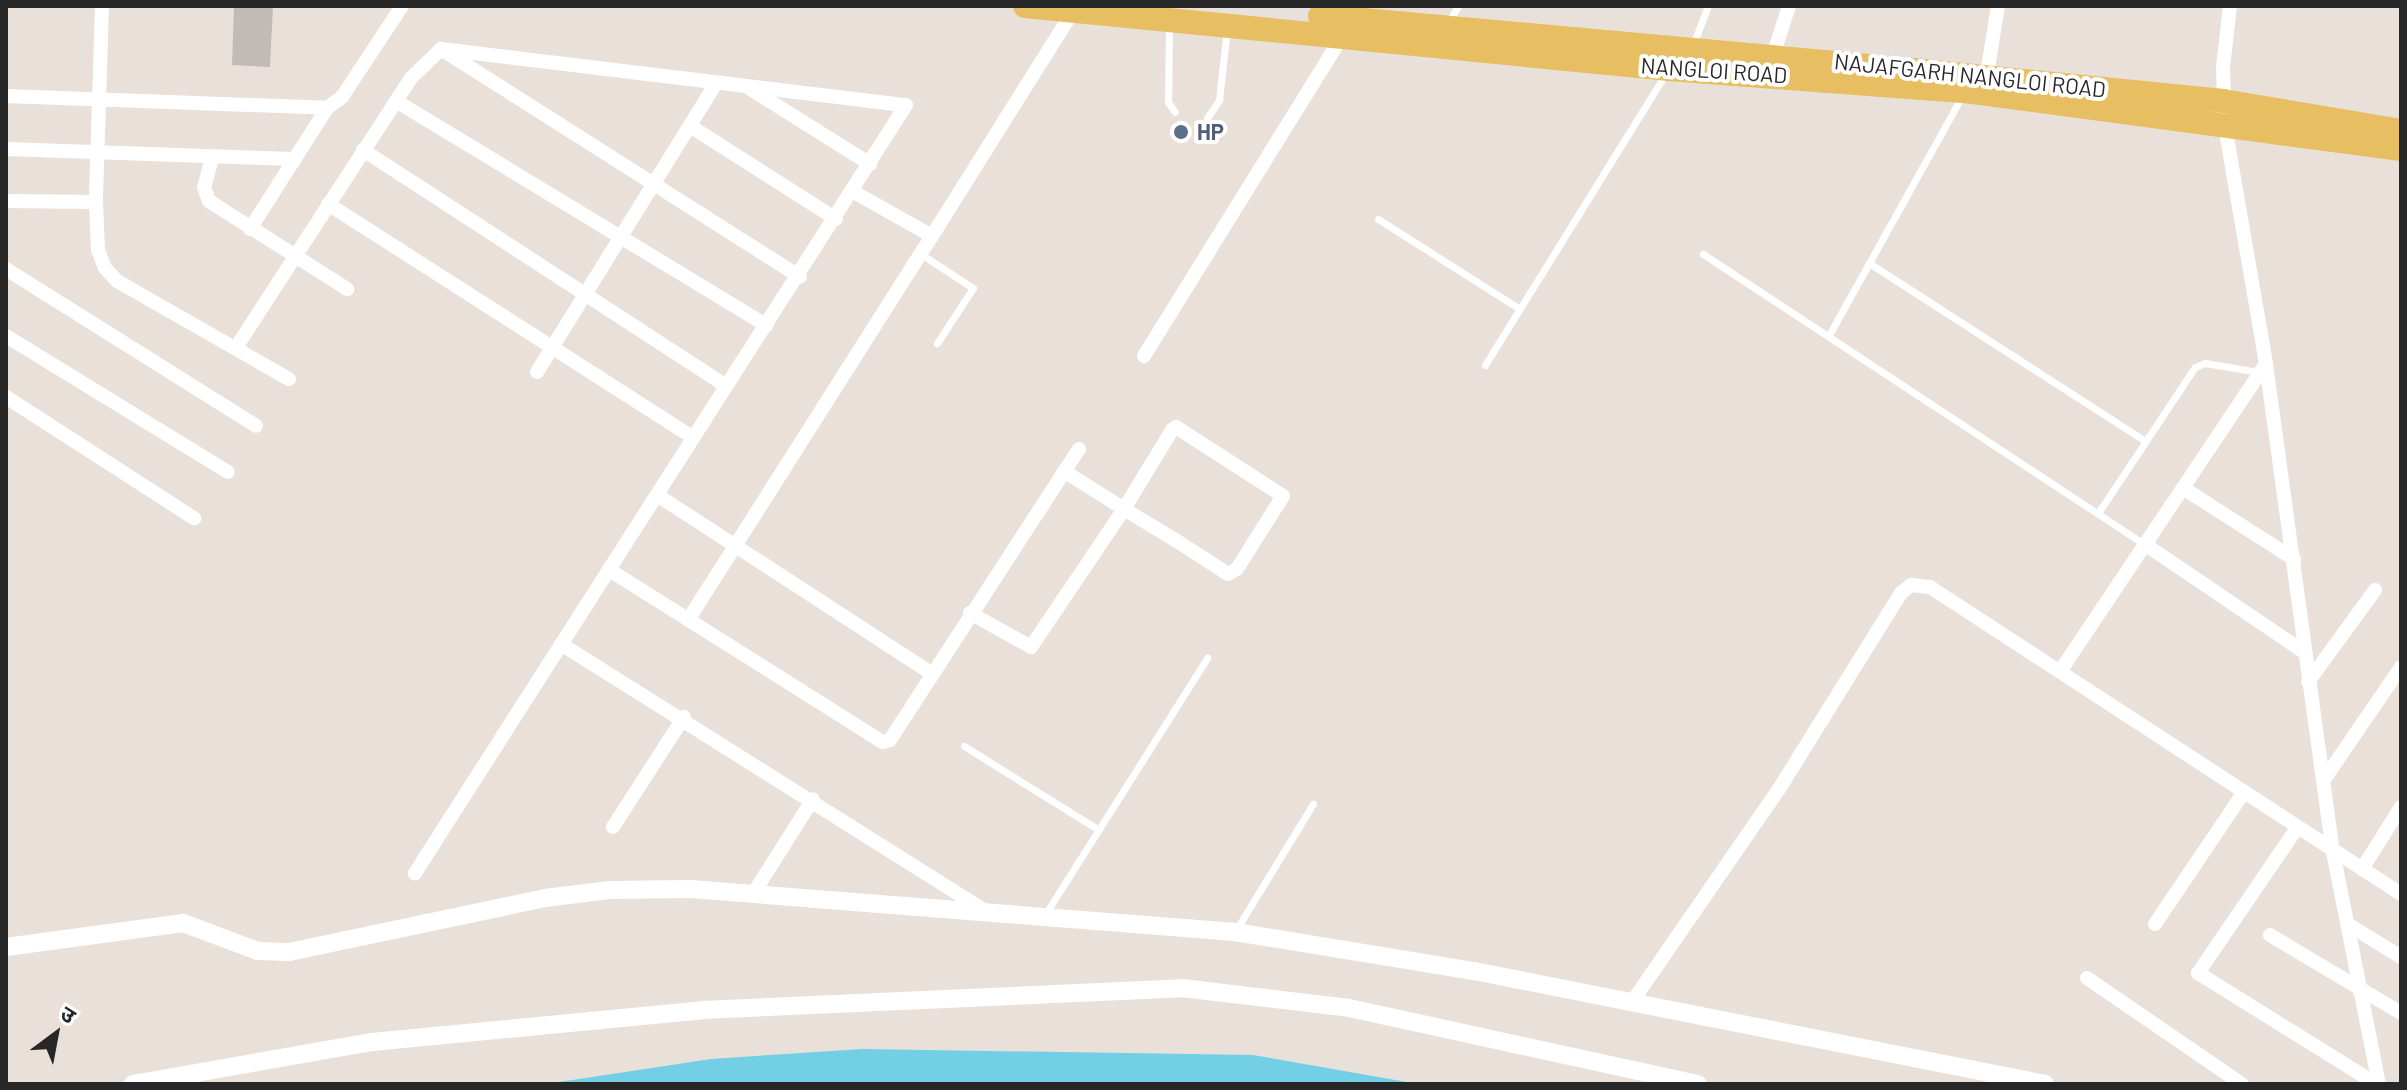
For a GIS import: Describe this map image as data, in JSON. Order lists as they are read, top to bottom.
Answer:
{
  "streets": {
    "main road": ["NANGLOI ROAD", "NAJAFGARH NANGLOI ROAD"]
  },
  "crossings": [
    ["NANGLOI ROAD", "NAJAFGARH NANGLOI ROAD"]
  ],
  "places": ["HP"],
  "north": "top right"
}
